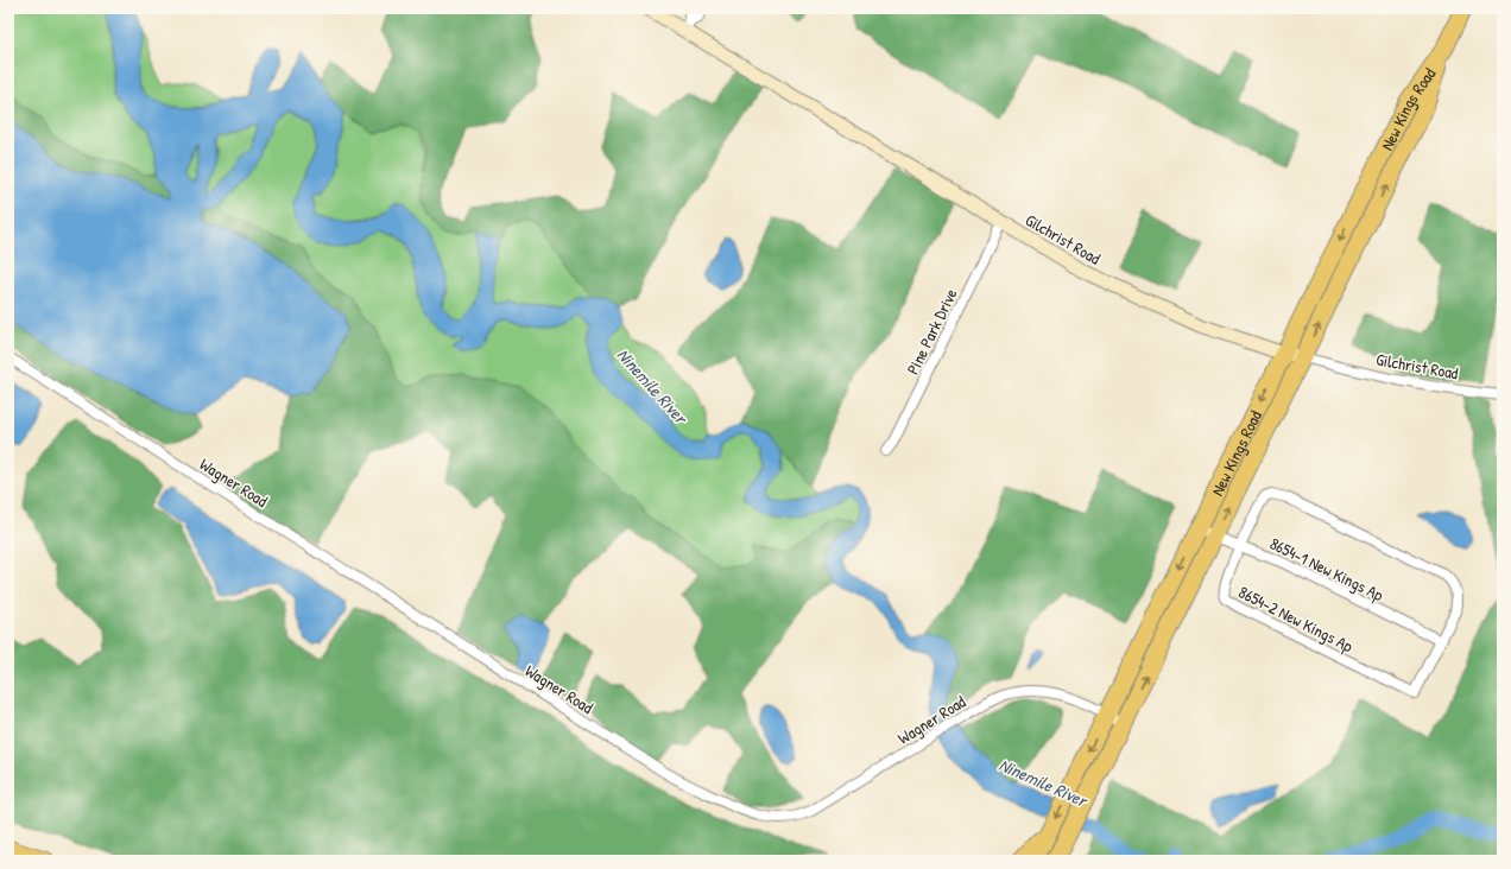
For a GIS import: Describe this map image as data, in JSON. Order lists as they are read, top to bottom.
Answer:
{
  "streets": {
    "highway": ["New Kings Road"],
    "street": [
      "Gilchrist Road",
      "Pine Park Drive",
      "Wagner Road",
      "8654-1 New Kings Ap",
      "8654-2 New Kings Ap"
    ]
  },
  "crossings": [
    ["New Kings Road", "Gilchrist Road"],
    ["New Kings Road", "Wagner Road"],
    ["New Kings Road", "8654-1 New Kings Ap"],
    ["Gilchrist Road", "Pine Park Drive"],
    ["8654-1 New Kings Ap", "8654-2 New Kings Ap"]
  ],
  "water": ["Ninemile River"]
}
